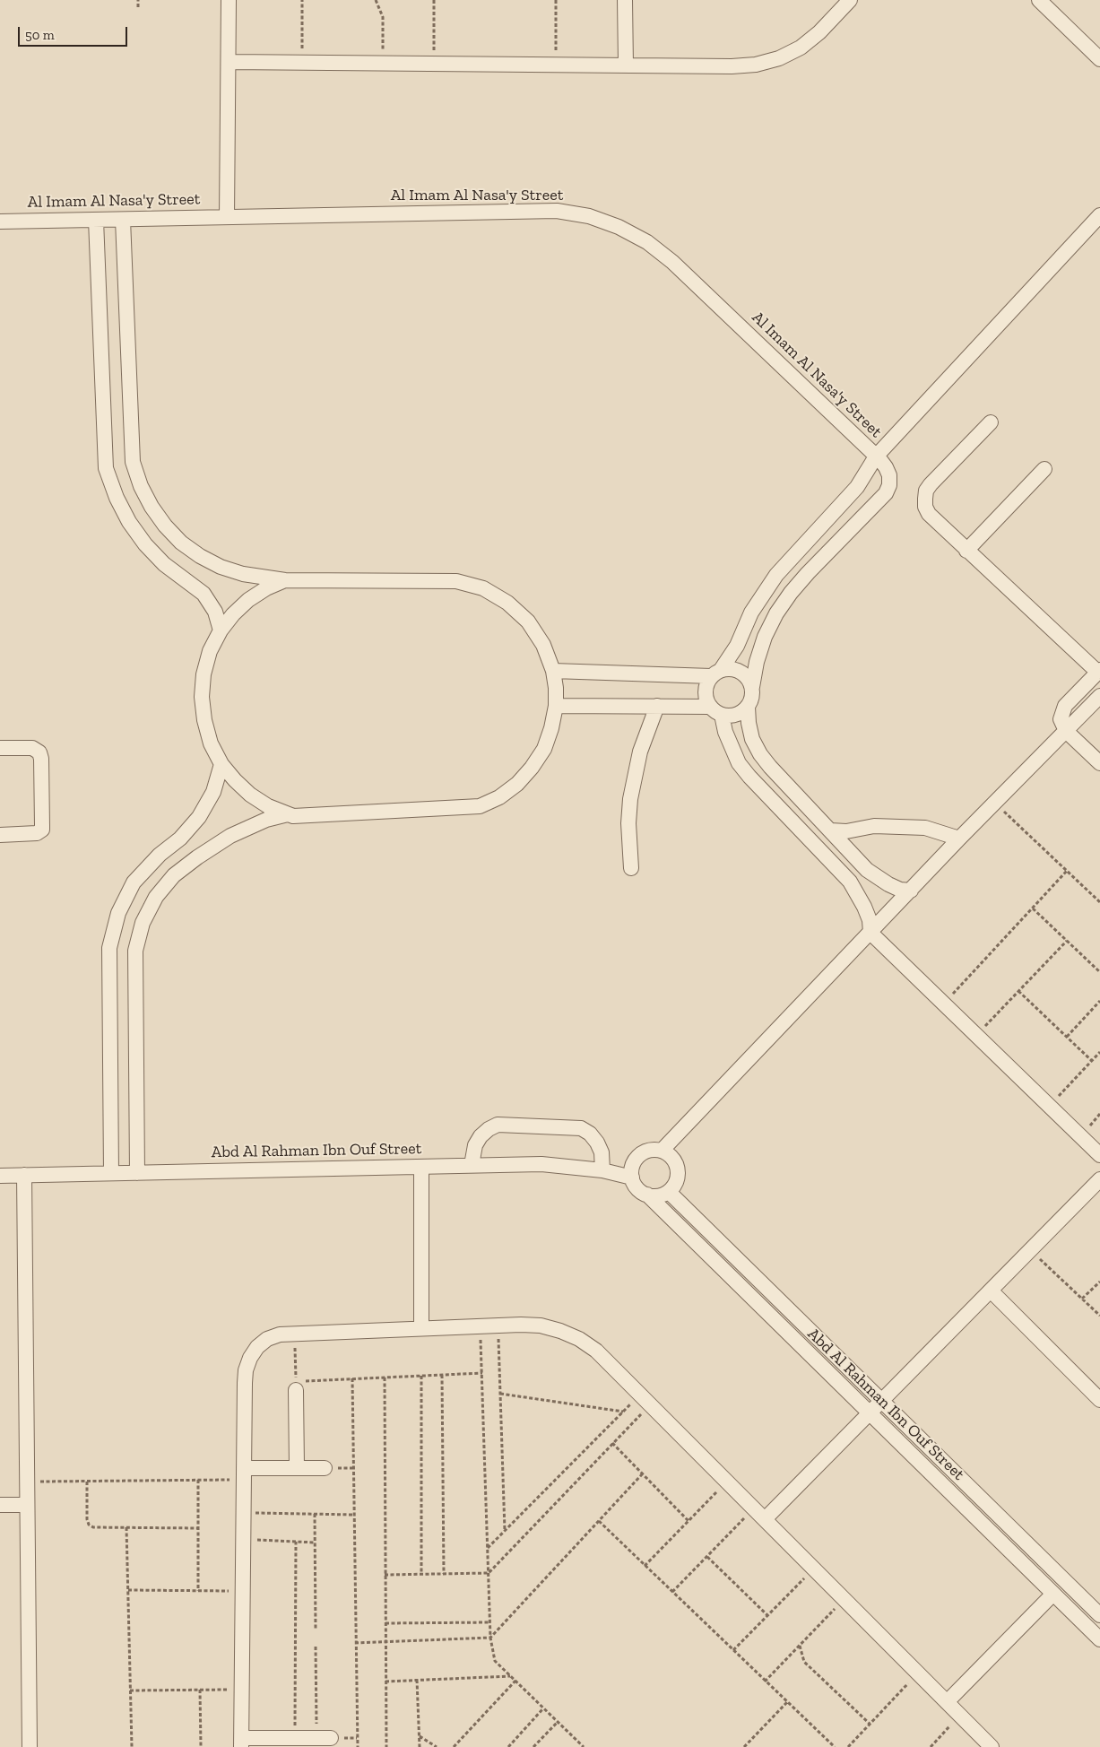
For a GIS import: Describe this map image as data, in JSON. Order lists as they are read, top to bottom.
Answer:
{
  "streets": {
    "street": ["Al Imam Al Nasa'y Street", "Abd Al Rahman Ibn Ouf Street"]
  },
  "scale_bar": "50 m"
}
